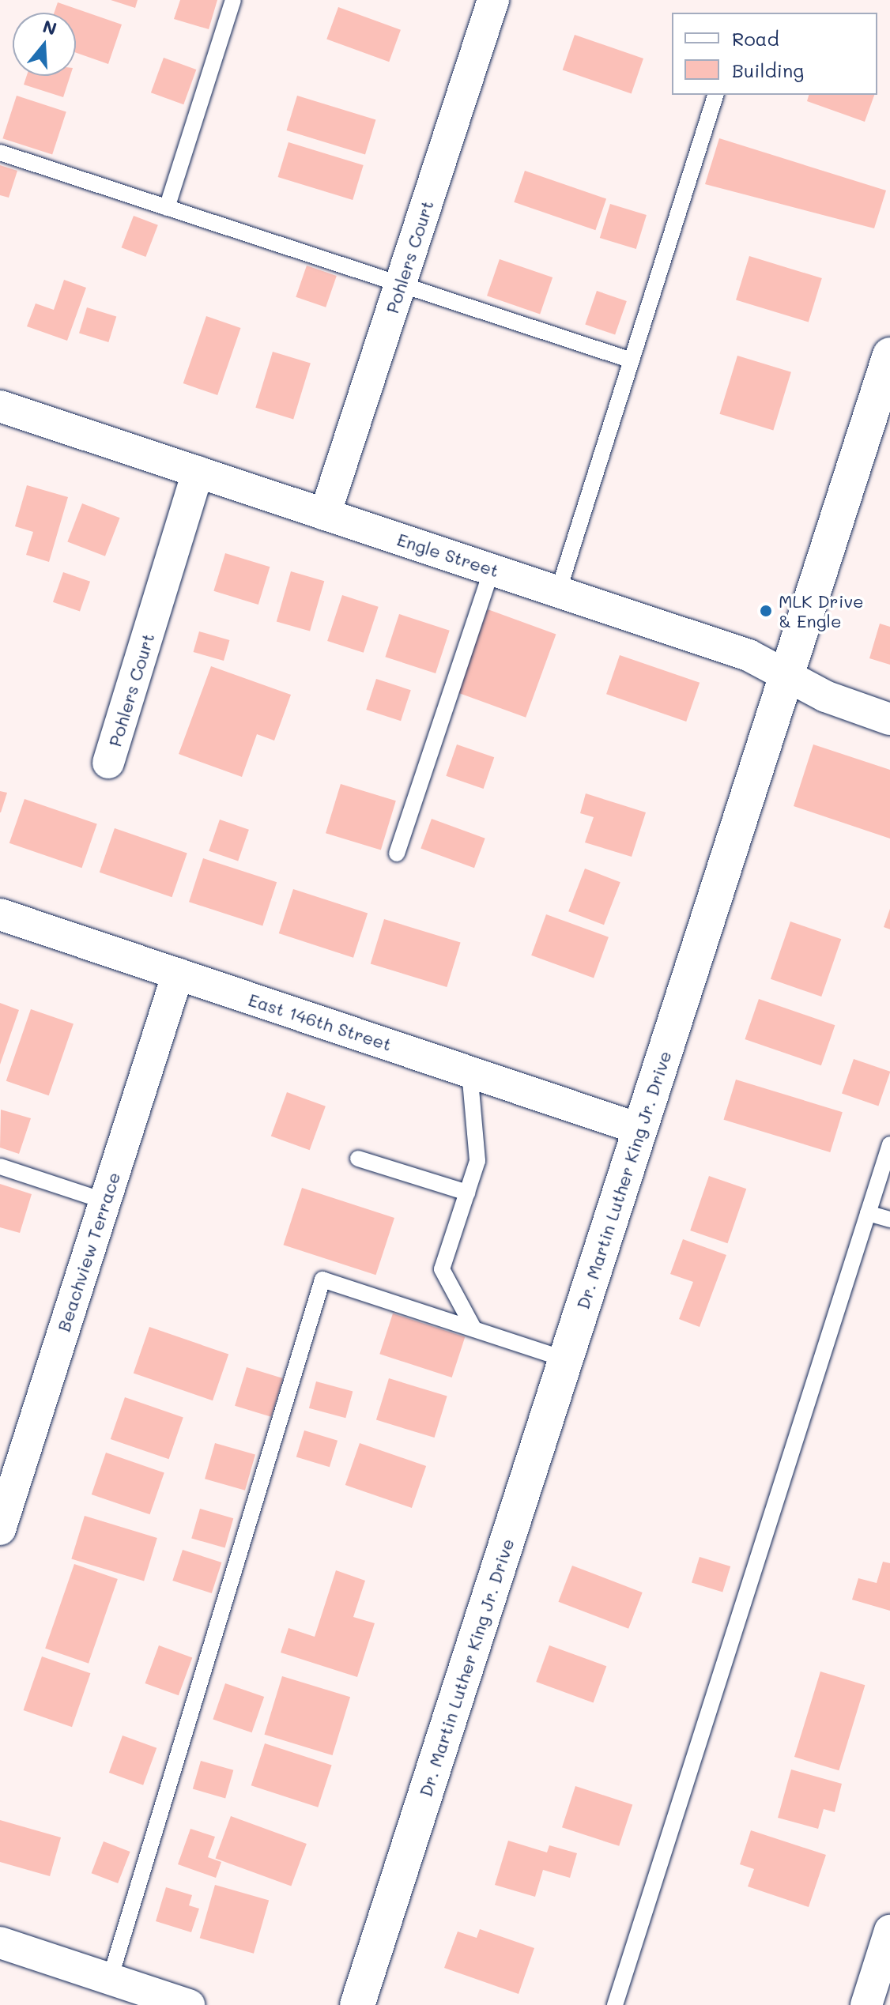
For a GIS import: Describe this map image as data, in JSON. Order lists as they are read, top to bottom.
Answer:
{
  "streets": {
    "street": [
      "Pohlers Court",
      "Engle Street",
      "East 146th Street",
      "Dr. Martin Luther King Jr. Drive",
      "Beachview Terrace"
    ]
  },
  "crossings": [
    ["Pohlers Court", "Engle Street"],
    ["Engle Street", "Dr. Martin Luther King Jr. Drive"],
    ["East 146th Street", "Dr. Martin Luther King Jr. Drive"],
    ["East 146th Street", "Beachview Terrace"]
  ],
  "places": ["MLK Drive & Engle"],
  "legend": ["Road", "Building"],
  "north": "top"
}
